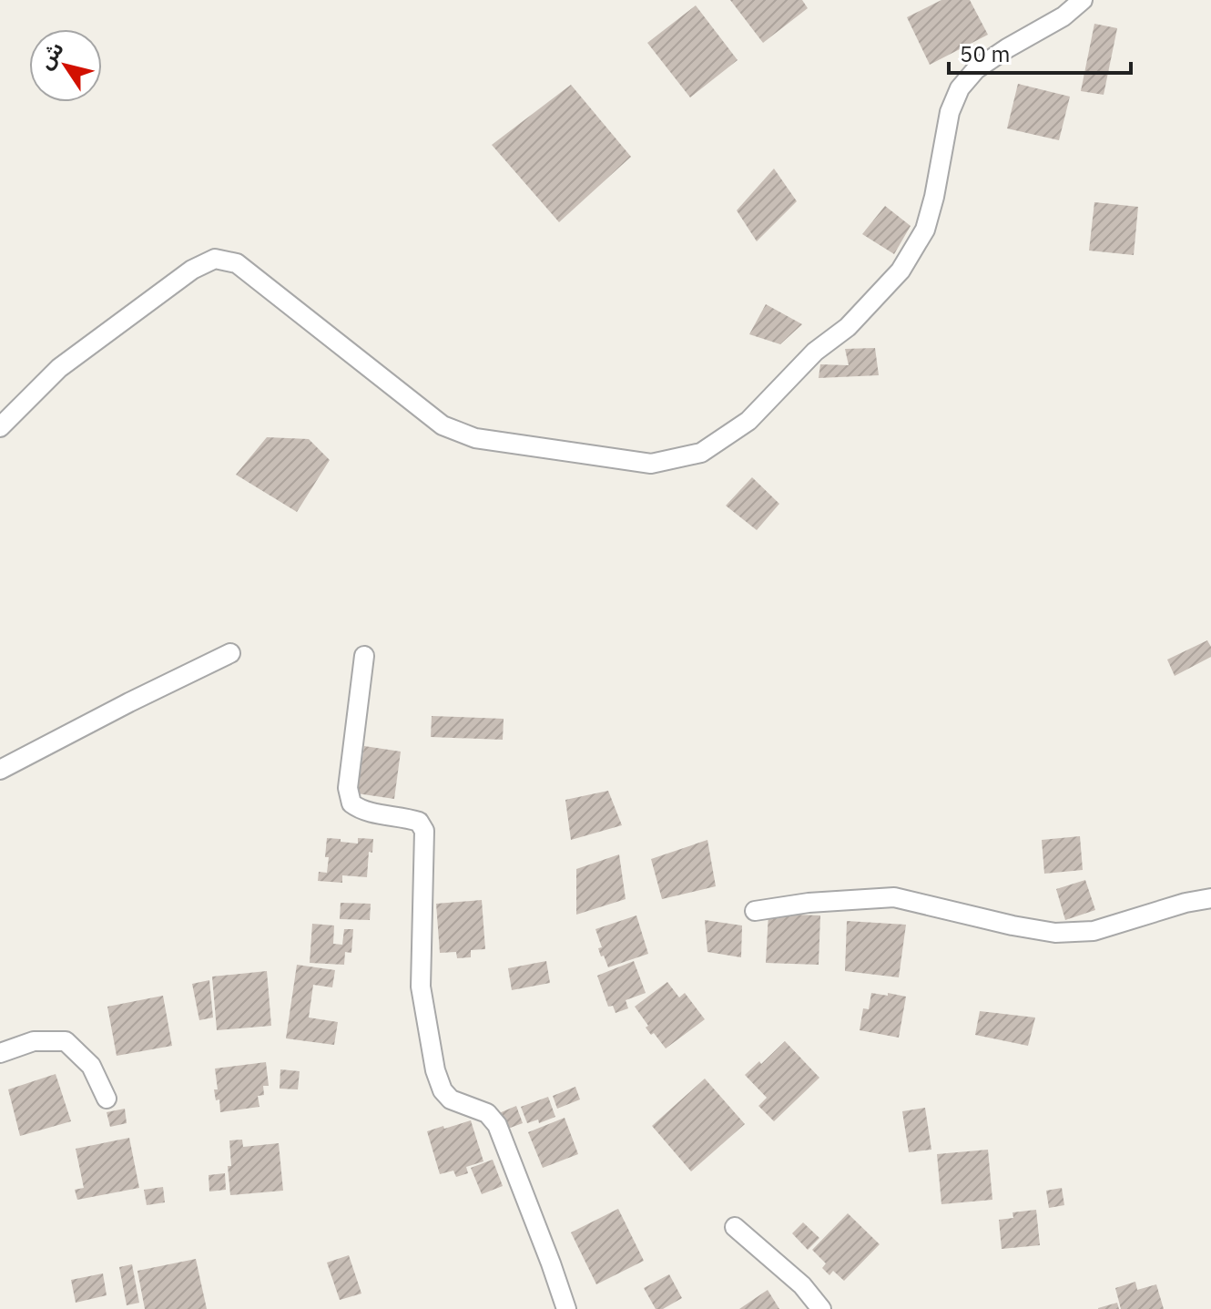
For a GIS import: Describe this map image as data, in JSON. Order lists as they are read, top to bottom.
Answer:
{
  "scale_bar": "50 m",
  "north": "top left"
}
